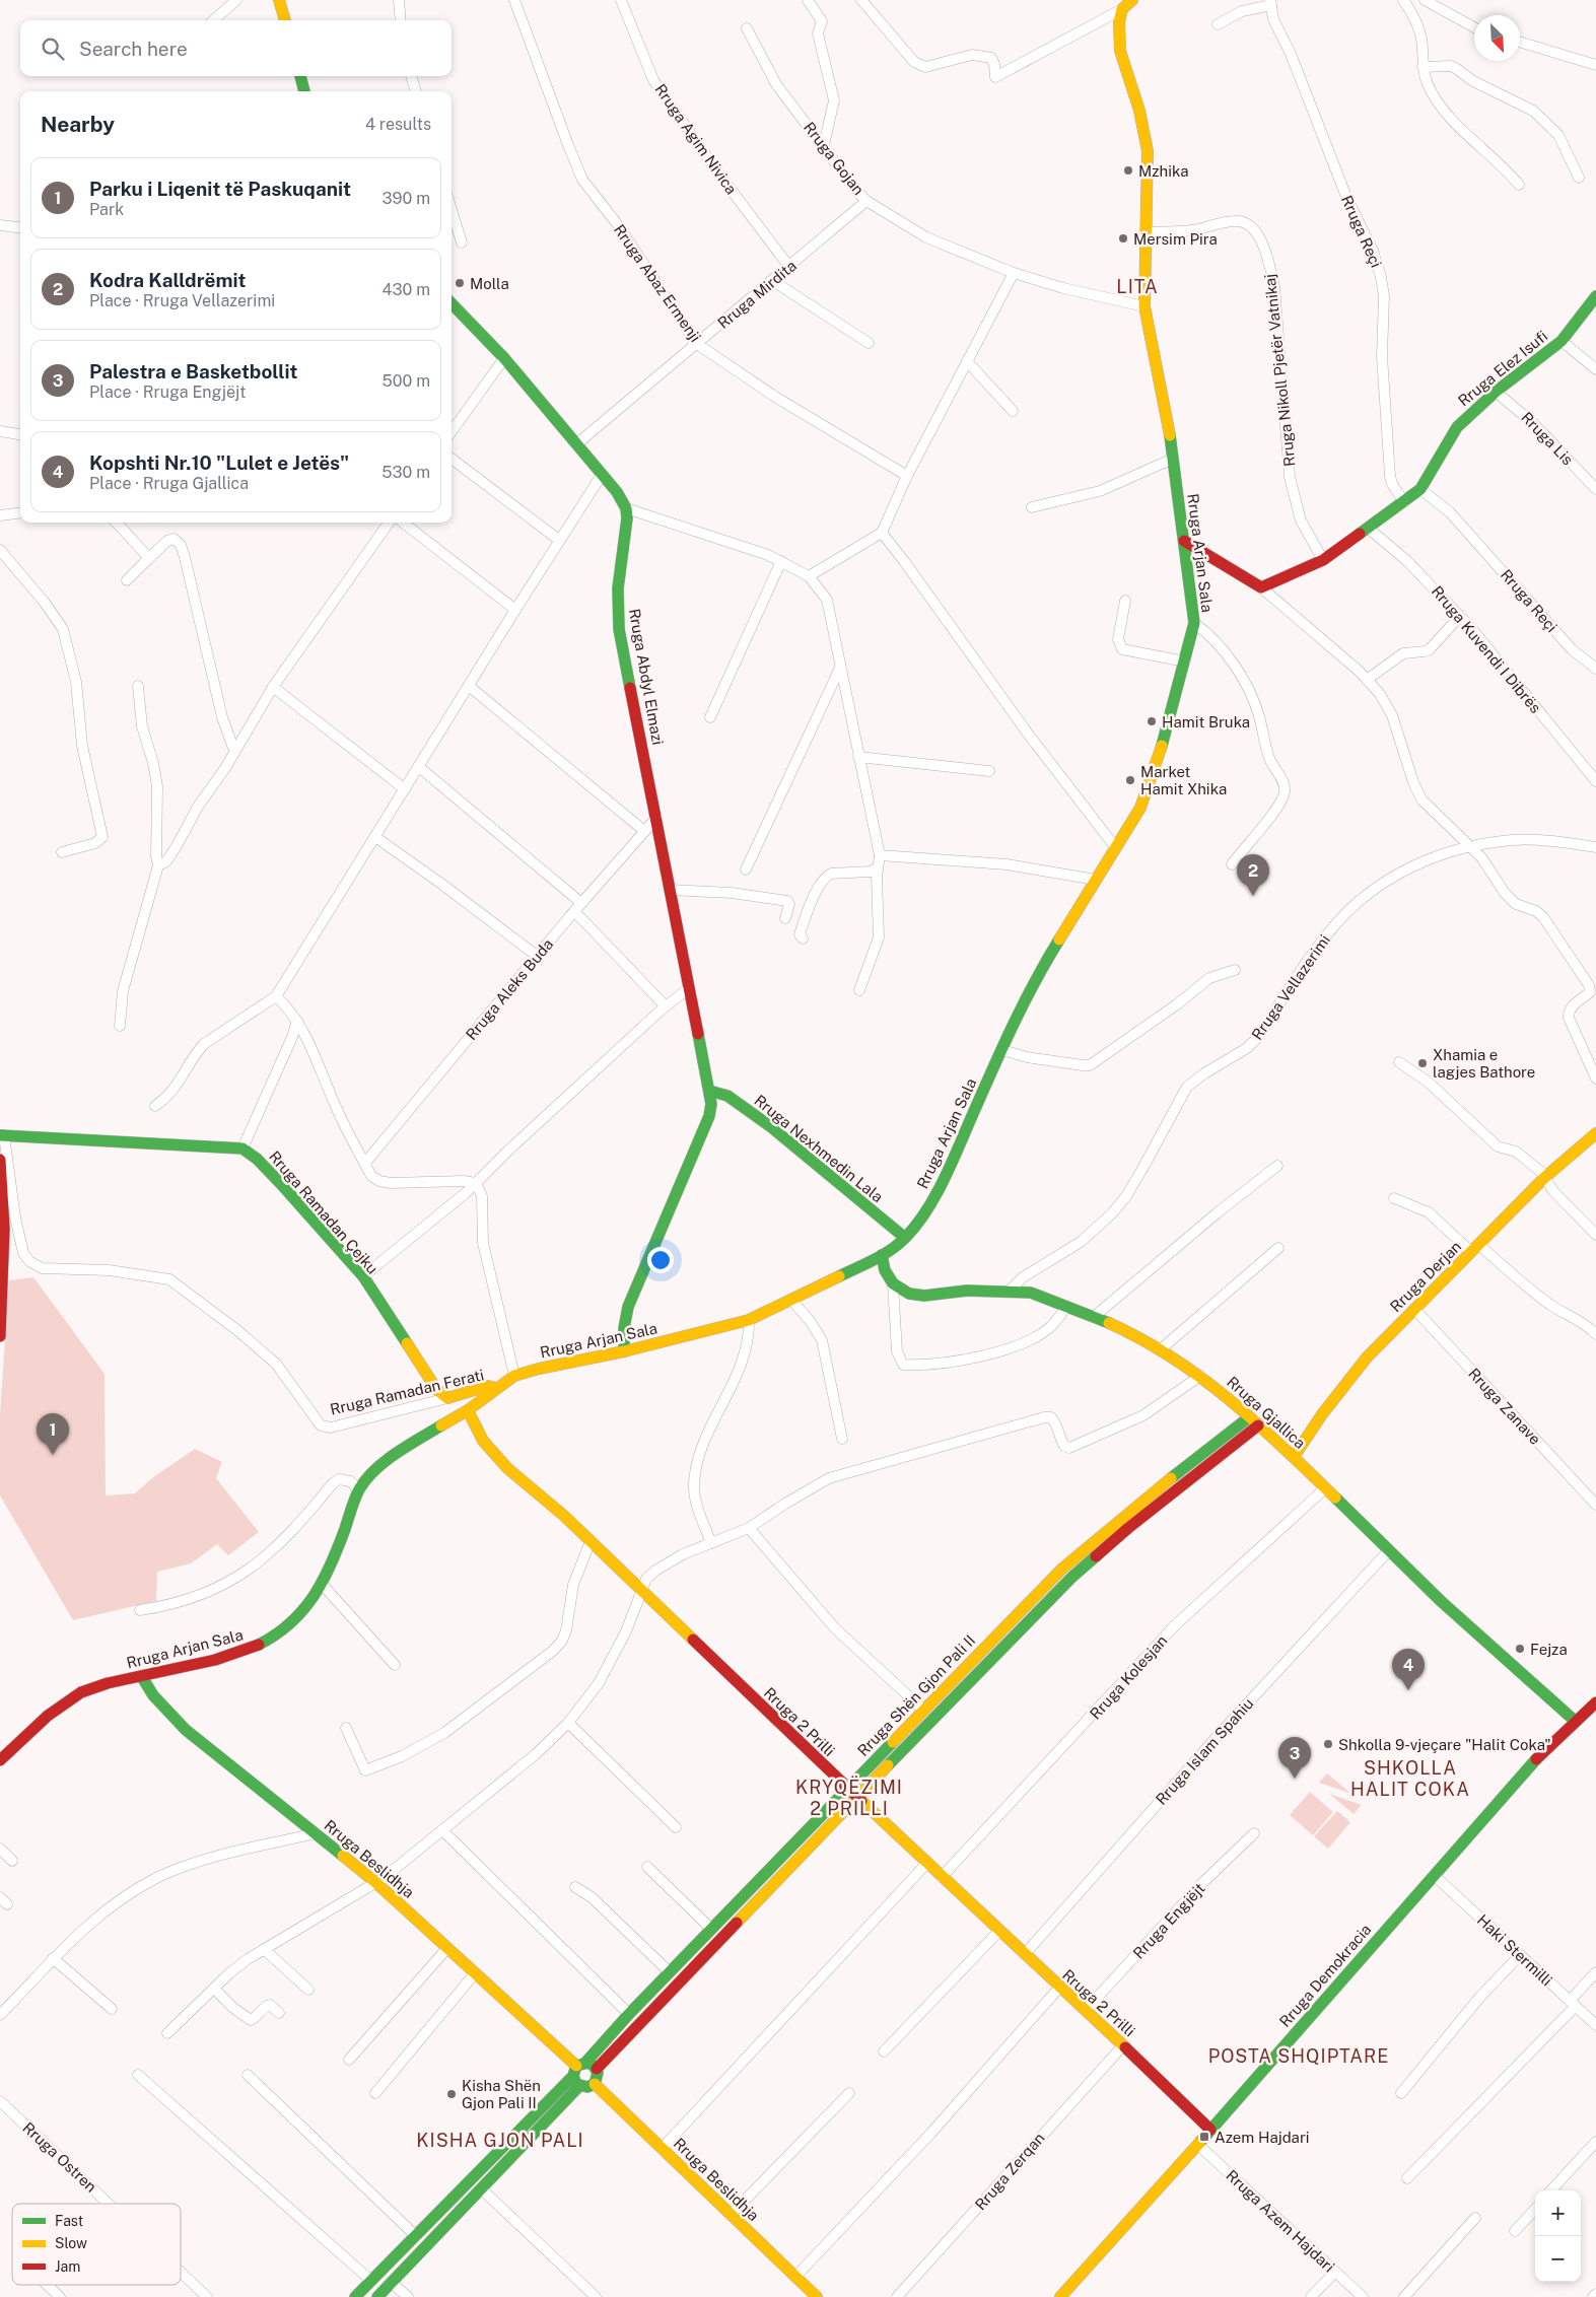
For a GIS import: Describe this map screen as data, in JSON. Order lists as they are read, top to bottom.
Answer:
{
  "streets": {
    "street": [
      "Rruga Agim Nivica",
      "Rruga Gojan",
      "Rruga Reçi",
      "Rruga Abaz Ermenji",
      "Rruga Mirdita",
      "Rruga Elez Isufi",
      "Rruga Nikoll Pjetër Vatnikaj",
      "Rruga Lis",
      "Rruga Arjan Sala",
      "Rruga Kuvendi I Dibrës",
      "Rruga Abdyl Elmazi",
      "Rruga Vellazerimi",
      "Rruga Aleks Buda",
      "Rruga Nexhmedin Lala",
      "Rruga Ramadan Çejku",
      "Rruga Derjan",
      "Rruga Ramadan Ferati",
      "Rruga Zanave",
      "Rruga Gjallica",
      "Rruga Kolesjan",
      "Rruga Shën Gjon Pali II",
      "Rruga 2 Prilli",
      "Rruga Islam Spahiu",
      "Rruga Beslidhja",
      "Rruga Engjëjt",
      "Haki Stermilli",
      "Rruga Demokracia",
      "Rruga Ostren",
      "Rruga Zerqan",
      "Rruga Azem Hajdari"
    ]
  },
  "crossings": [
    ["Rruga Agim Nivica", "Rruga Mirdita"],
    ["Rruga Gojan", "Rruga Mirdita"],
    ["Rruga Gojan", "Rruga Arjan Sala"],
    ["Rruga Reçi", "Rruga Elez Isufi"],
    ["Rruga Abaz Ermenji", "Rruga Mirdita"],
    ["Rruga Elez Isufi", "Rruga Nikoll Pjetër Vatnikaj"],
    ["Rruga Elez Isufi", "Rruga Lis"],
    ["Rruga Elez Isufi", "Rruga Kuvendi I Dibrës"],
    ["Rruga Nikoll Pjetër Vatnikaj", "Rruga Arjan Sala"],
    ["Rruga Arjan Sala", "Rruga Abdyl Elmazi"],
    ["Rruga Arjan Sala", "Rruga Nexhmedin Lala"],
    ["Rruga Arjan Sala", "Rruga Ramadan Ferati"],
    ["Rruga Arjan Sala", "Rruga 2 Prilli"],
    ["Rruga Arjan Sala", "Rruga Beslidhja"],
    ["Rruga Abdyl Elmazi", "Rruga Aleks Buda"],
    ["Rruga Abdyl Elmazi", "Rruga Nexhmedin Lala"],
    ["Rruga Vellazerimi", "Rruga Gjallica"],
    ["Rruga Ramadan Çejku", "Rruga Ramadan Ferati"],
    ["Rruga Derjan", "Rruga Zanave"],
    ["Rruga Derjan", "Rruga Gjallica"],
    ["Rruga Gjallica", "Rruga Kolesjan"],
    ["Rruga Gjallica", "Rruga Shën Gjon Pali II"],
    ["Rruga Gjallica", "Rruga Islam Spahiu"],
    ["Rruga Gjallica", "Rruga Demokracia"],
    ["Rruga Kolesjan", "Rruga 2 Prilli"],
    ["Rruga Shën Gjon Pali II", "Rruga 2 Prilli"],
    ["Rruga Shën Gjon Pali II", "Rruga Beslidhja"],
    ["Rruga 2 Prilli", "Rruga Islam Spahiu"],
    ["Rruga 2 Prilli", "Rruga Engjëjt"],
    ["Rruga 2 Prilli", "Rruga Demokracia"],
    ["Rruga 2 Prilli", "Rruga Zerqan"],
    ["Haki Stermilli", "Rruga Demokracia"],
    ["Rruga Demokracia", "Rruga Azem Hajdari"]
  ],
  "districts": [
    "LITA",
    "SHKOLLA HALIT COKA",
    "KRYQËZIMI 2 PRILLI",
    "POSTA SHQIPTARE",
    "KISHA GJON PALI"
  ],
  "places": {
    "other": [
      "Mzhika",
      "Mersim Pira",
      "Molla",
      "Hamit Bruka",
      "Market Hamit Xhika",
      "Xhamia e lagjes Bathore",
      "Fejza",
      "Shkolla 9-vjeçare \"Halit Coka\"",
      "Kisha Shën Gjon Pali II"
    ],
    "transit": ["Azem Hajdari"]
  },
  "legend": ["Fast", "Slow", "Jam"],
  "north": "bottom right",
  "page": {
    "search": "Search here",
    "heading": ["Nearby", "4 results"],
    "list": [
      {
        "mark": "1",
        "name": "Parku i Liqenit të Paskuqanit",
        "note": "Park",
        "value": "390 m"
      },
      {
        "mark": "2",
        "name": "Kodra Kalldrëmit",
        "note": "Place · Rruga Vellazerimi",
        "value": "430 m"
      },
      {
        "mark": "3",
        "name": "Palestra e Basketbollit",
        "note": "Place · Rruga Engjëjt",
        "value": "500 m"
      },
      {
        "mark": "4",
        "name": "Kopshti Nr.10 \"Lulet e Jetës\"",
        "note": "Place · Rruga Gjallica",
        "value": "530 m"
      }
    ],
    "pins": [
      "2",
      "1",
      "4",
      "3"
    ],
    "map_buttons": ["+", "−"]
  }
}
